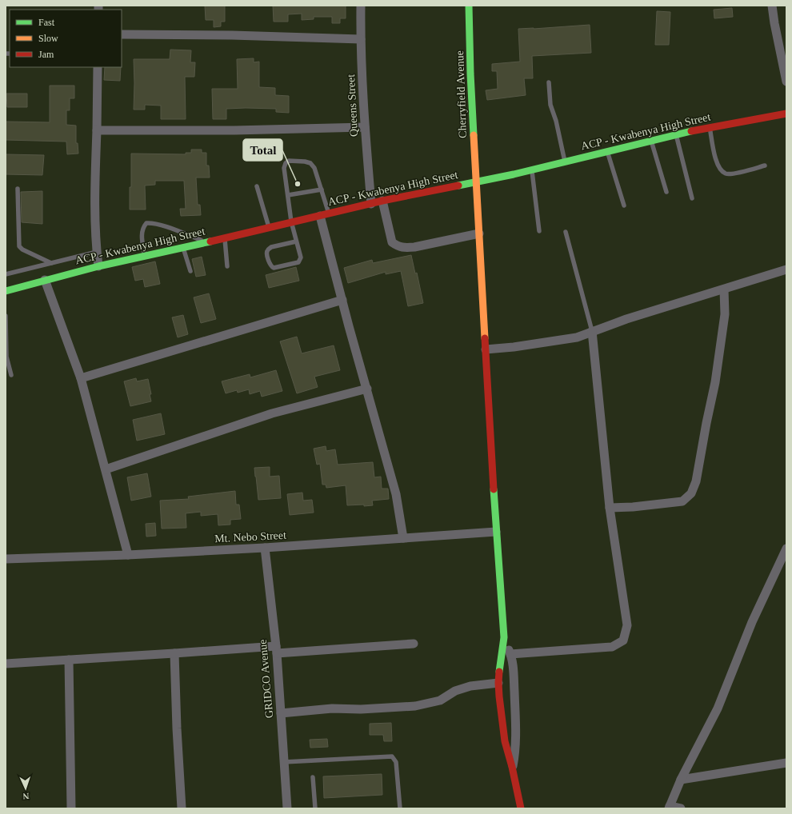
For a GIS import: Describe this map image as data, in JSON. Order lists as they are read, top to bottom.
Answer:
{
  "streets": {
    "main road": ["Cherryfield Avenue", "ACP - Kwabenya High Street"],
    "street": ["Queens Street", "Mt. Nebo Street", "GRIDCO Avenue"]
  },
  "crossings": [
    ["Cherryfield Avenue", "ACP - Kwabenya High Street"],
    ["Cherryfield Avenue", "Mt. Nebo Street"],
    ["Queens Street", "ACP - Kwabenya High Street"],
    ["Mt. Nebo Street", "GRIDCO Avenue"]
  ],
  "places": ["Total"],
  "legend": ["Fast", "Slow", "Jam"],
  "north": "bottom"
}
